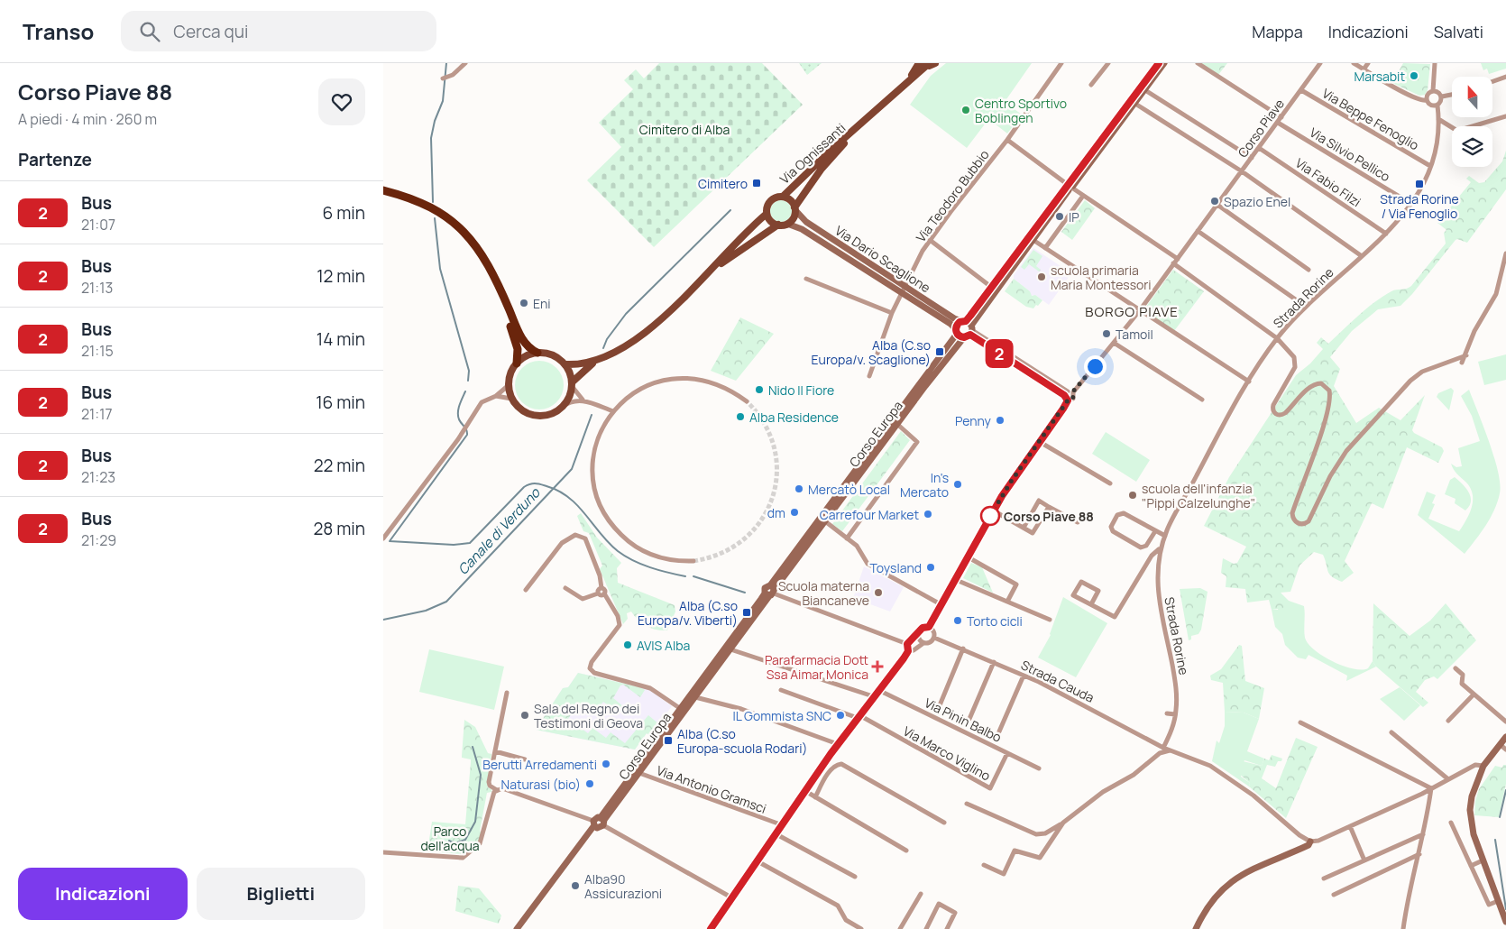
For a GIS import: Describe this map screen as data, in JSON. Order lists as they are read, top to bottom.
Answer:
{
  "streets": {
    "main road": ["Via Ognissanti", "Via Dario Scaglione", "Corso Europa"],
    "street": [
      "Via Beppe Fenoglio",
      "Corso Piave",
      "Via Silvio Pellico",
      "Via Fabio Filzi",
      "Via Teodoro Bubbio",
      "Strada Rorine",
      "Strada Cauda",
      "Via Pinin Balbo",
      "Via Marco Viglino",
      "Via Antonio Gramsci"
    ]
  },
  "crossings": [
    ["Via Beppe Fenoglio", "Corso Piave"],
    ["Via Beppe Fenoglio", "Strada Rorine"],
    ["Corso Piave", "Via Silvio Pellico"],
    ["Corso Piave", "Via Fabio Filzi"],
    ["Corso Piave", "Via Dario Scaglione"],
    ["Corso Piave", "Strada Cauda"],
    ["Via Ognissanti", "Via Dario Scaglione"],
    ["Via Silvio Pellico", "Strada Rorine"],
    ["Via Fabio Filzi", "Strada Rorine"],
    ["Via Teodoro Bubbio", "Via Dario Scaglione"],
    ["Via Dario Scaglione", "Corso Europa"],
    ["Strada Rorine", "Strada Cauda"],
    ["Corso Europa", "Via Antonio Gramsci"],
    ["Via Pinin Balbo", "Via Marco Viglino"]
  ],
  "districts": ["BORGO PIAVE"],
  "water": ["Canale di Verduno"],
  "parks": ["Cimitero di Alba", "Parco dell'acqua"],
  "places": {
    "other": [
      "Marsabit",
      "Centro Sportivo Boblingen",
      "Spazio Enel",
      "IP",
      "scuola primaria Maria Montessori",
      "Eni",
      "Tamoil",
      "Nido Il Fiore",
      "Alba Residence",
      "Penny",
      "In's Mercato",
      "Mercatò Local",
      "scuola dell'infanzia \"Pippi Calzelunghe\"",
      "dm",
      "Carrefour Market",
      "Corso Piave 88",
      "Toysland",
      "Scuola materna Biancaneve",
      "Torto cicli",
      "AVIS Alba",
      "Sala del Regno dei Testimoni di Geova",
      "IL Gommista SNC",
      "Berutti Arredamenti",
      "Naturasi (bio)",
      "Alba90 Assicurazioni"
    ],
    "transit": [
      "Cimitero",
      "Strada Rorine / Via Fenoglio",
      "Alba (C.so Europa/v. Scaglione)",
      "Alba (C.so Europa/v. Viberti)",
      "Alba (C.so Europa-scuola Rodari)"
    ],
    "health": ["Parafarmacia Dott Ssa Aimar Monica"]
  },
  "lines": ["bus line 2"],
  "north": "top",
  "page": {
    "header": "Transo",
    "search": "Cerca qui",
    "nav": ["Mappa", "Indicazioni", "Salvati"],
    "heading": [
      ["Corso Piave 88", "A piedi · 4 min · 260 m"],
      "Partenze"
    ],
    "on_map": "2",
    "list": [
      {
        "mark": "2",
        "name": "Bus",
        "note": "21:07",
        "value": "6 min"
      },
      {
        "mark": "2",
        "name": "Bus",
        "note": "21:13",
        "value": "12 min"
      },
      {
        "mark": "2",
        "name": "Bus",
        "note": "21:15",
        "value": "14 min"
      },
      {
        "mark": "2",
        "name": "Bus",
        "note": "21:17",
        "value": "16 min"
      },
      {
        "mark": "2",
        "name": "Bus",
        "note": "21:23",
        "value": "22 min"
      },
      {
        "mark": "2",
        "name": "Bus",
        "note": "21:29",
        "value": "28 min"
      }
    ],
    "buttons": ["Indicazioni", "Biglietti"]
  }
}
